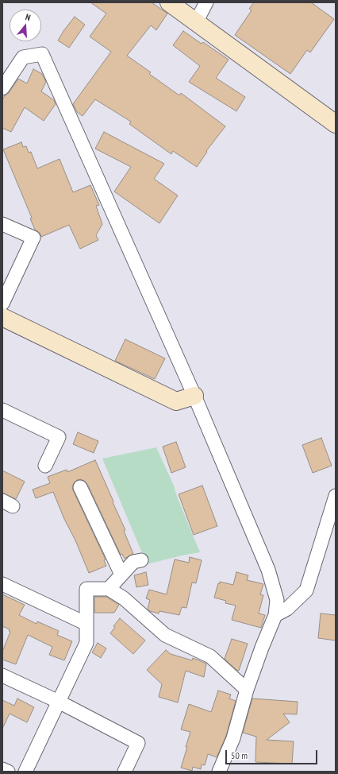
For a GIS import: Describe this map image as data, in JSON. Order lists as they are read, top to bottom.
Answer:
{
  "scale_bar": "50 m",
  "north": "top"
}
